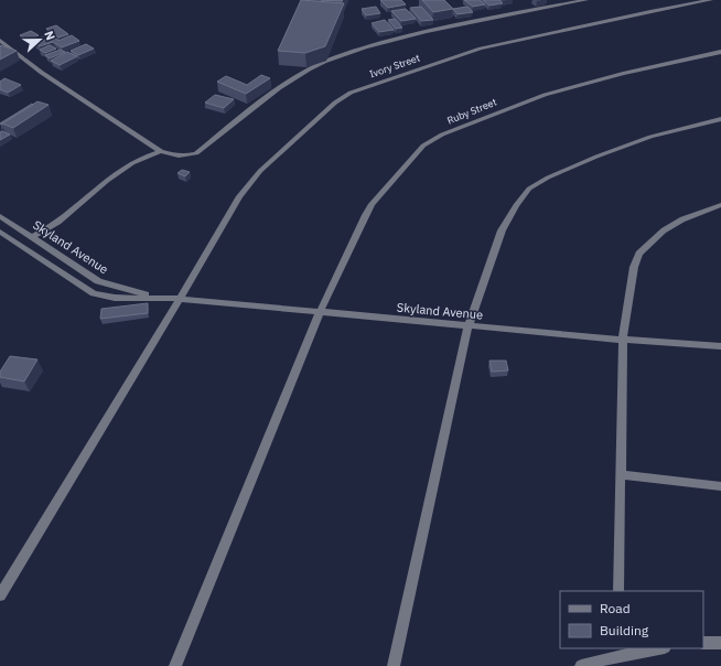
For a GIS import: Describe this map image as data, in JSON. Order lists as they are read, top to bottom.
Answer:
{
  "streets": {
    "street": ["Ivory Street", "Ruby Street", "Skyland Avenue"]
  },
  "crossings": [
    ["Ivory Street", "Skyland Avenue"],
    ["Ruby Street", "Skyland Avenue"]
  ],
  "legend": ["Road", "Building"],
  "north": "right"
}
